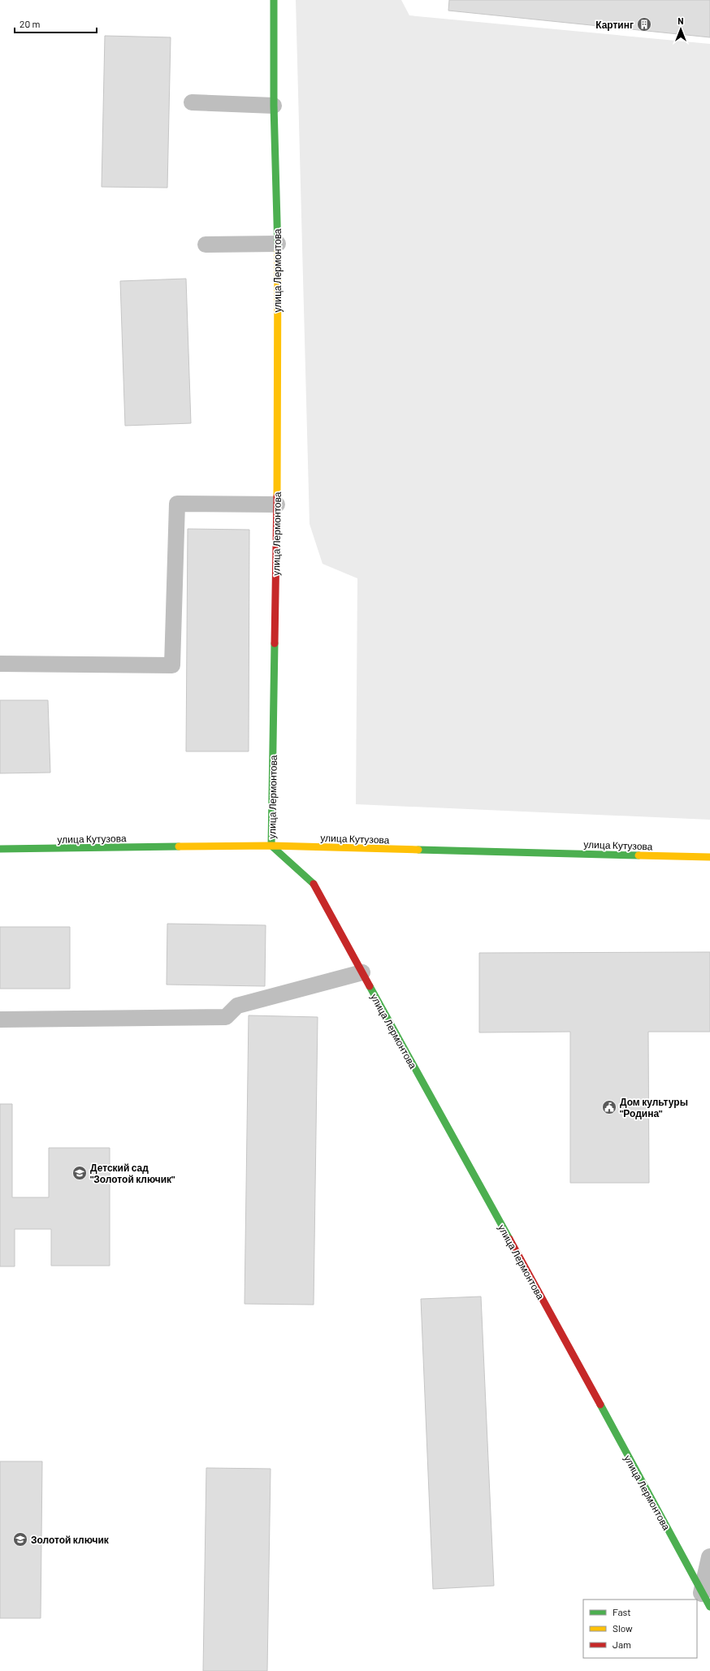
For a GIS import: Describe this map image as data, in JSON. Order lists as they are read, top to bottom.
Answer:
{
  "streets": {
    "street": ["улица Лермонтова", "улица Кутузова"]
  },
  "crossings": [
    ["улица Лермонтова", "улица Кутузова"]
  ],
  "places": {
    "building": ["Картинг"],
    "public building": ["Дом культуры \"Родина\""],
    "school or university": ["Детский сад \"Золотой ключик\"", "Золотой ключик"]
  },
  "legend": ["Fast", "Slow", "Jam"],
  "scale_bar": "20 m",
  "north": "top"
}
